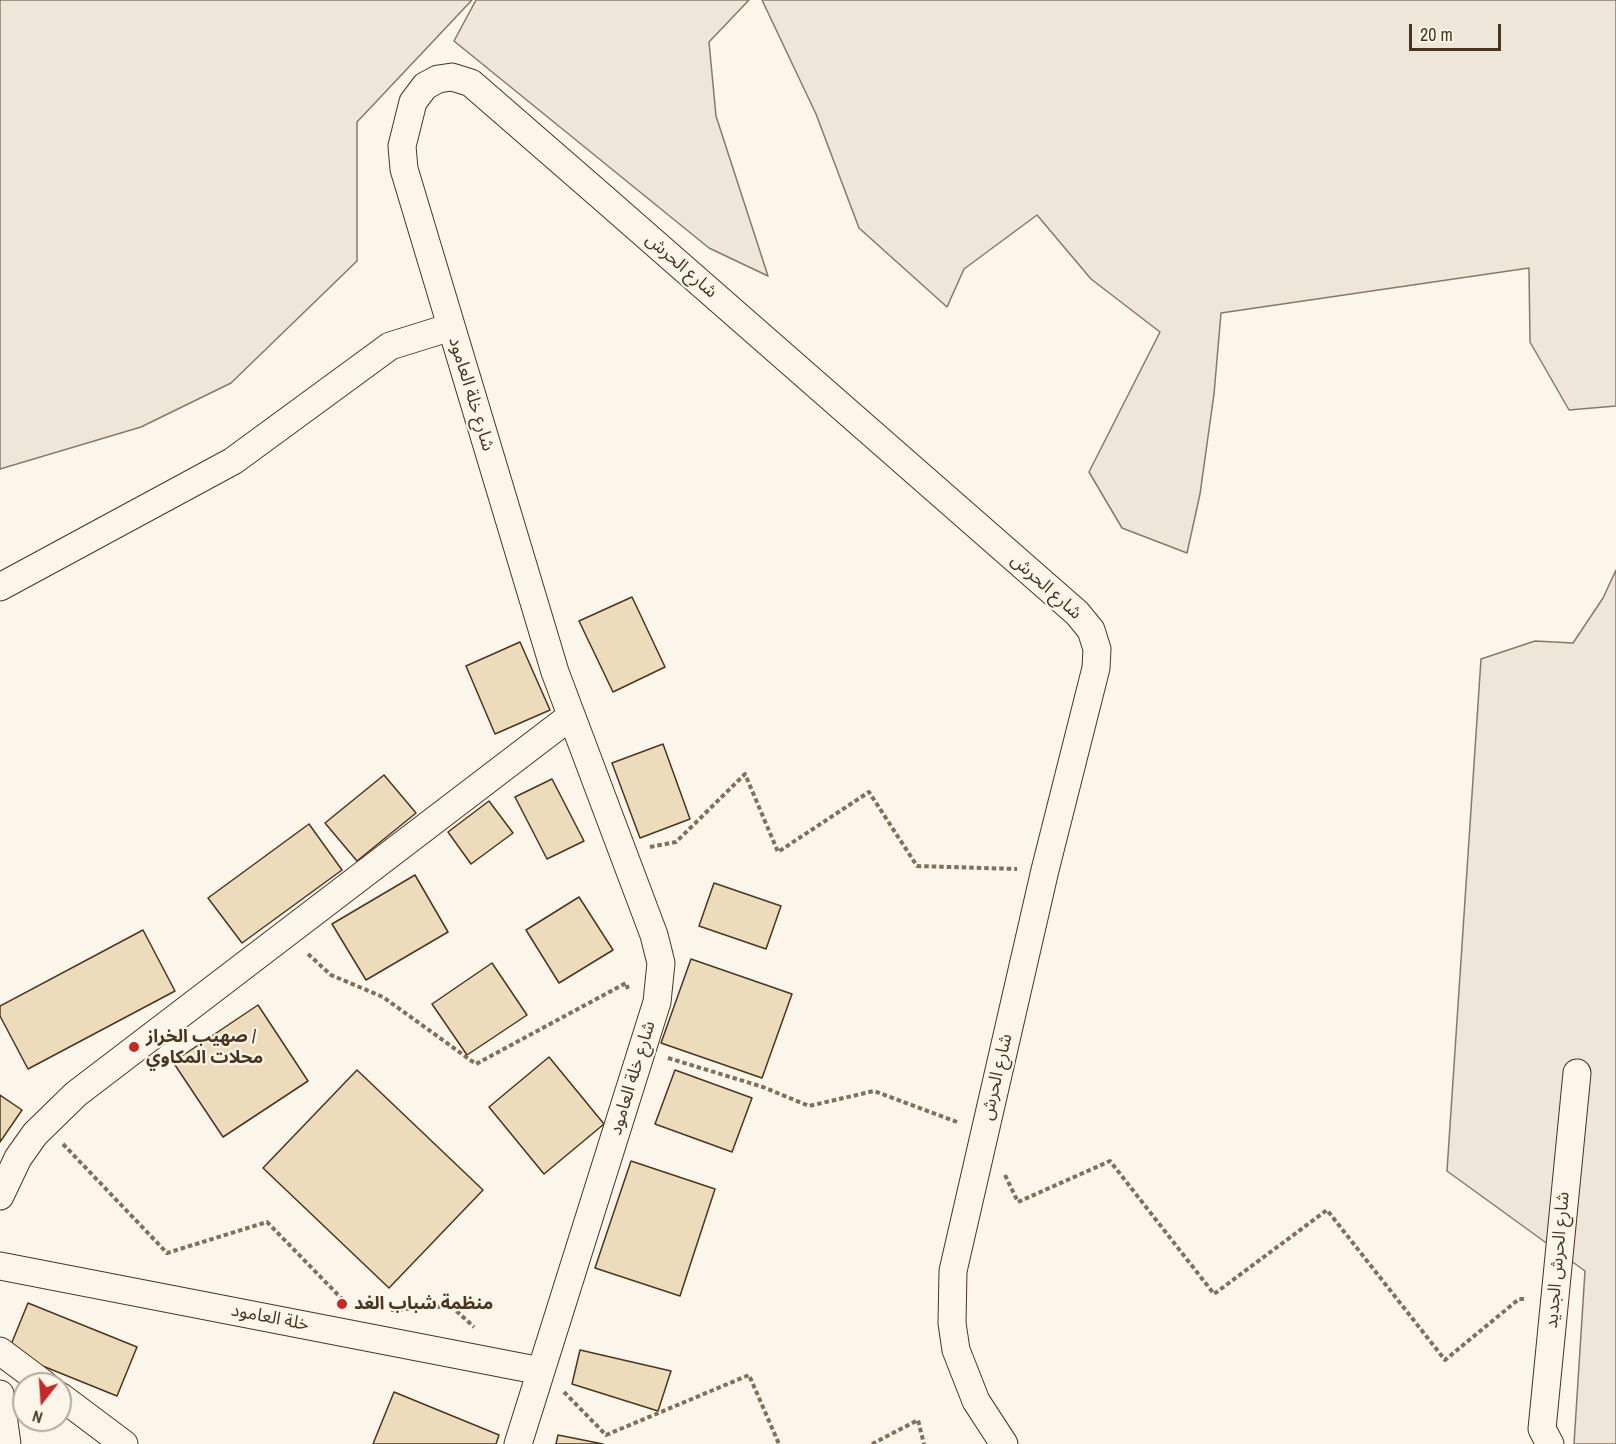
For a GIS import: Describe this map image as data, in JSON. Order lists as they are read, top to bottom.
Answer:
{
  "streets": {
    "street": [
      "شارع الحرش",
      "شارع خلة العامود",
      "شارع الحرش الجديد",
      "خلة العامود"
    ]
  },
  "crossings": [
    ["شارع الحرش", "شارع خلة العامود"],
    ["شارع خلة العامود", "خلة العامود"]
  ],
  "places": ["صهيب الخراز / محلات المكاوي", "منظمة شباب الغد"],
  "scale_bar": "20 m",
  "north": "bottom"
}
